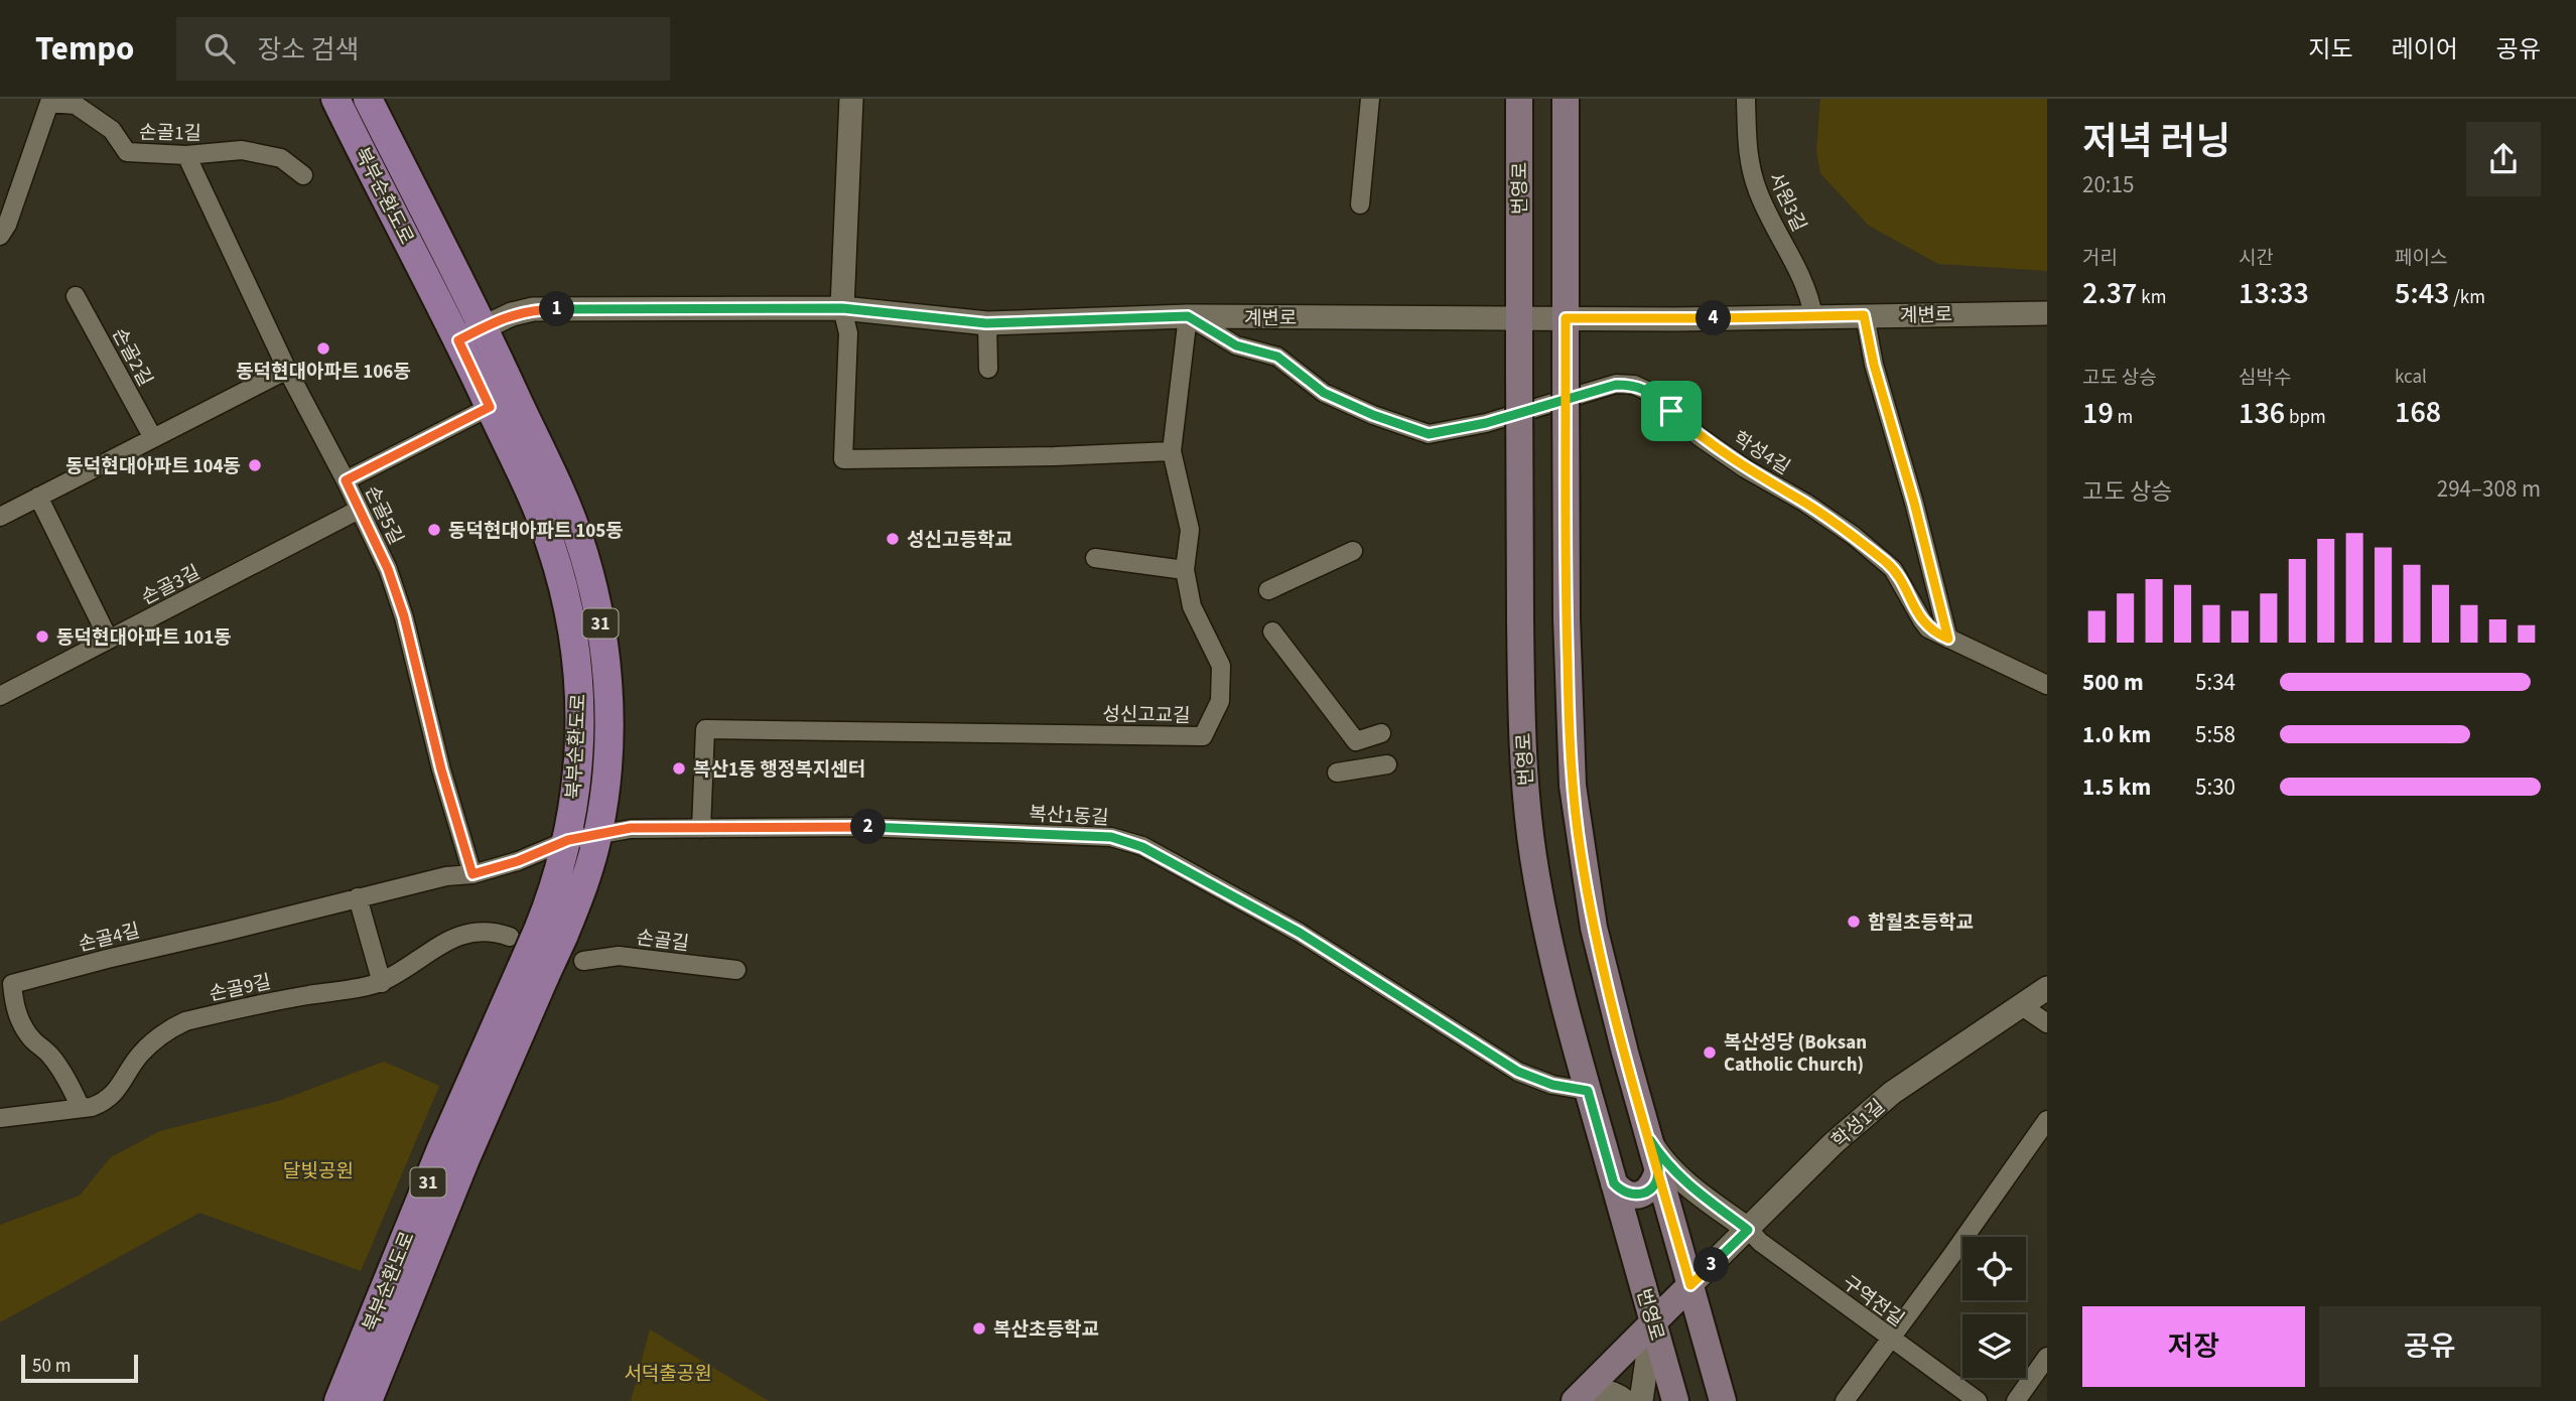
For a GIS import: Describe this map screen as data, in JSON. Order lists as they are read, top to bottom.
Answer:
{
  "streets": {
    "main road": ["번영로", "북부순환도로", "31"],
    "street": [
      "손골1길",
      "서원3길",
      "계변로",
      "손골2길",
      "학성4길",
      "손골5길",
      "손골3길",
      "성신고교길",
      "복산1동길",
      "손골4길",
      "손골길",
      "손골9길",
      "학성1길",
      "구역전길"
    ]
  },
  "crossings": [
    ["손골1길", "손골5길"],
    ["번영로", "계변로"],
    ["번영로", "복산1동길"],
    ["북부순환도로", "계변로"],
    ["북부순환도로", "복산1동길"],
    ["북부순환도로", "손골4길"],
    ["서원3길", "계변로"],
    ["계변로", "학성4길"],
    ["계변로", "성신고교길"],
    ["학성4길", "성신고교길"],
    ["손골5길", "손골3길"],
    ["손골5길", "손골4길"],
    ["성신고교길", "복산1동길"],
    ["복산1동길", "손골4길"],
    ["손골4길", "손골9길"],
    ["학성1길", "구역전길"]
  ],
  "parks": ["달빛공원", "서덕출공원"],
  "places": [
    "동덕현대아파트 106동",
    "동덕현대아파트 104동",
    "동덕현대아파트 105동",
    "성신고등학교",
    "동덕현대아파트 101동",
    "복산1동 행정복지센터",
    "함월초등학교",
    "복산성당 (Boksan Catholic Church)",
    "복산초등학교"
  ],
  "scale_bar": "50 m",
  "page": {
    "header": "Tempo",
    "search": "장소 검색",
    "nav": ["지도", "레이어", "공유"],
    "heading": ["저녁 러닝", "20:15"],
    "stats": [
      ["거리", "2.37 km"],
      ["시간", "13:33"],
      ["페이스", "5:43 /km"],
      ["고도 상승", "19 m"],
      ["심박수", "136 bpm"],
      ["kcal", "168"]
    ],
    "pins": [
      "1",
      "4",
      "2",
      "3"
    ],
    "chart": ["고도 상승", "294–308 m"],
    "list": [
      {
        "name": "500 m",
        "note": "5:34"
      },
      {
        "name": "1.0 km",
        "note": "5:58"
      },
      {
        "name": "1.5 km",
        "note": "5:30"
      }
    ],
    "buttons": ["저장", "공유"],
    "scale": "50 m"
  }
}
